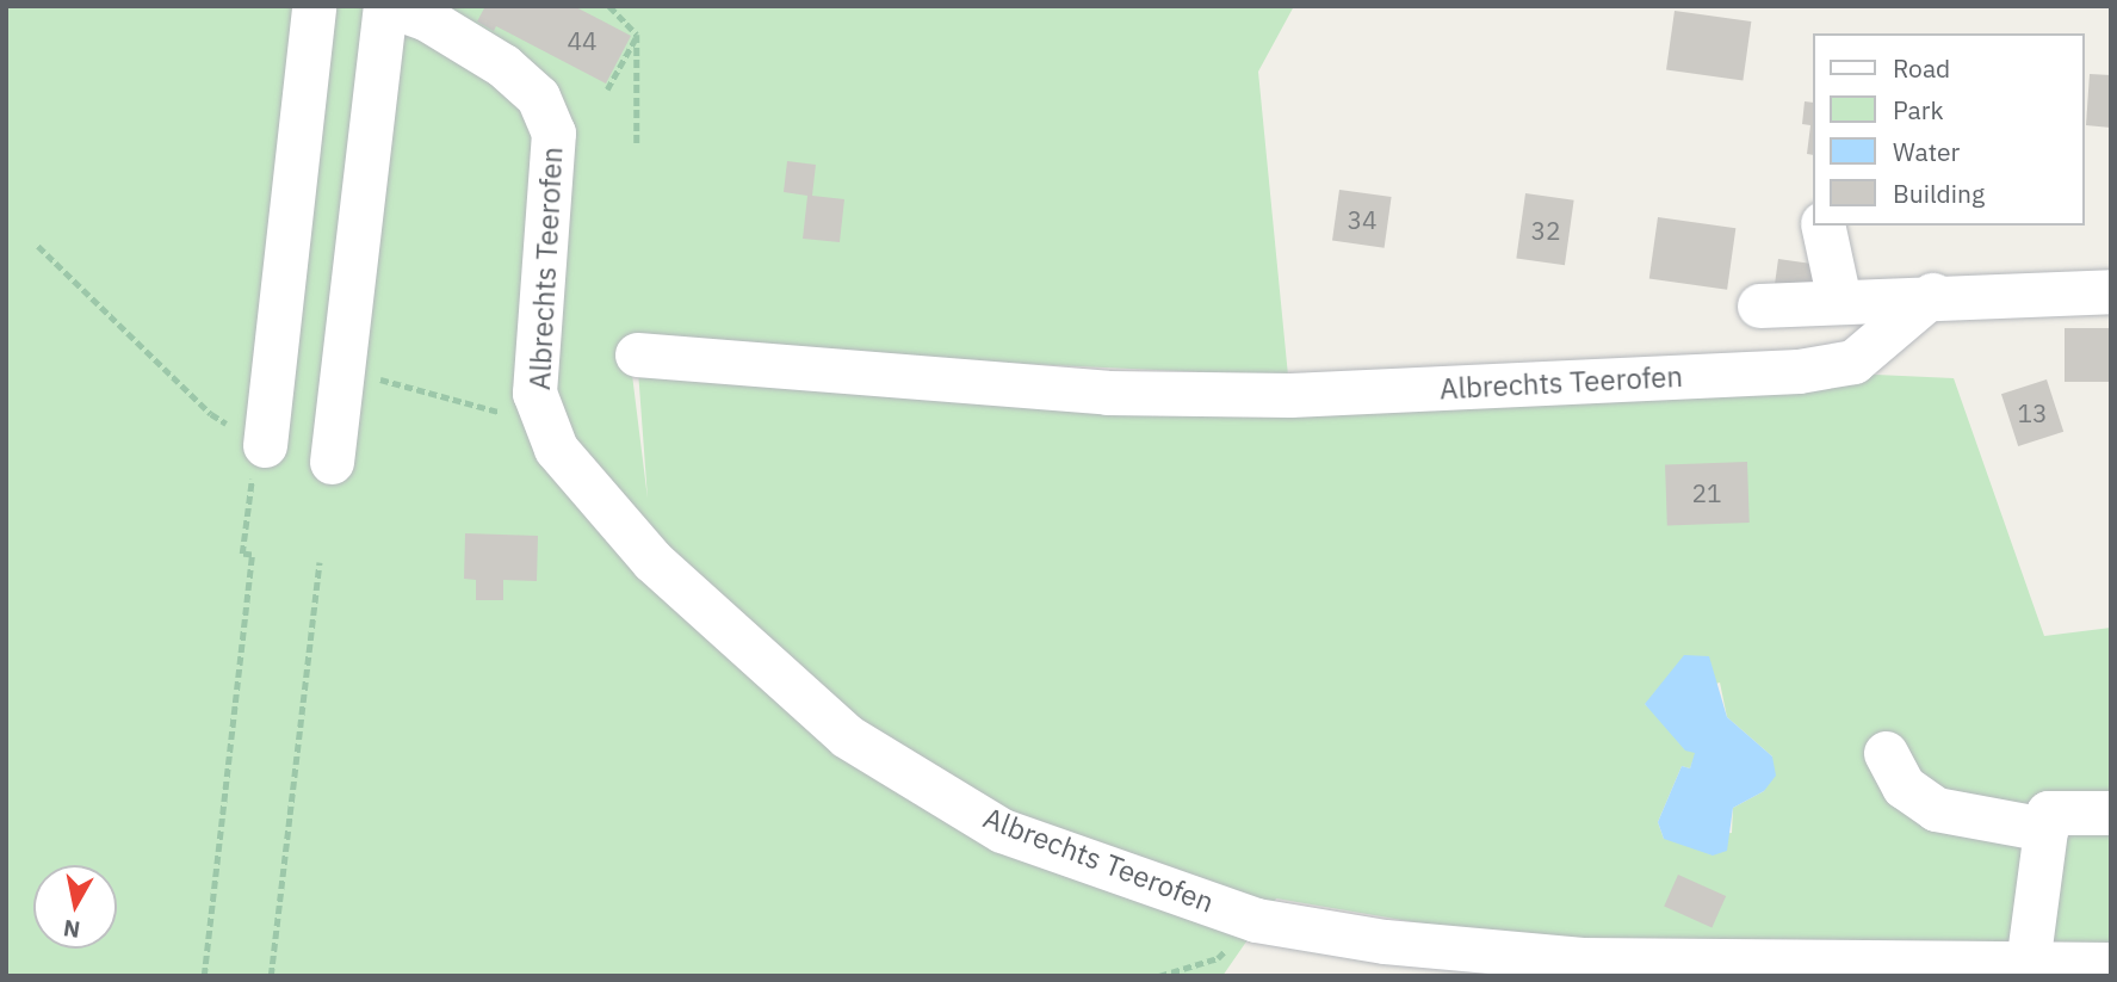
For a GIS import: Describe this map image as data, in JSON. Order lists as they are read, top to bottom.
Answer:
{
  "streets": {
    "street": ["Albrechts Teerofen"]
  },
  "house_numbers": [
    "44",
    "34",
    "32",
    "13",
    "21"
  ],
  "legend": [
    "Road",
    "Park",
    "Water",
    "Building"
  ],
  "north": "bottom"
}
